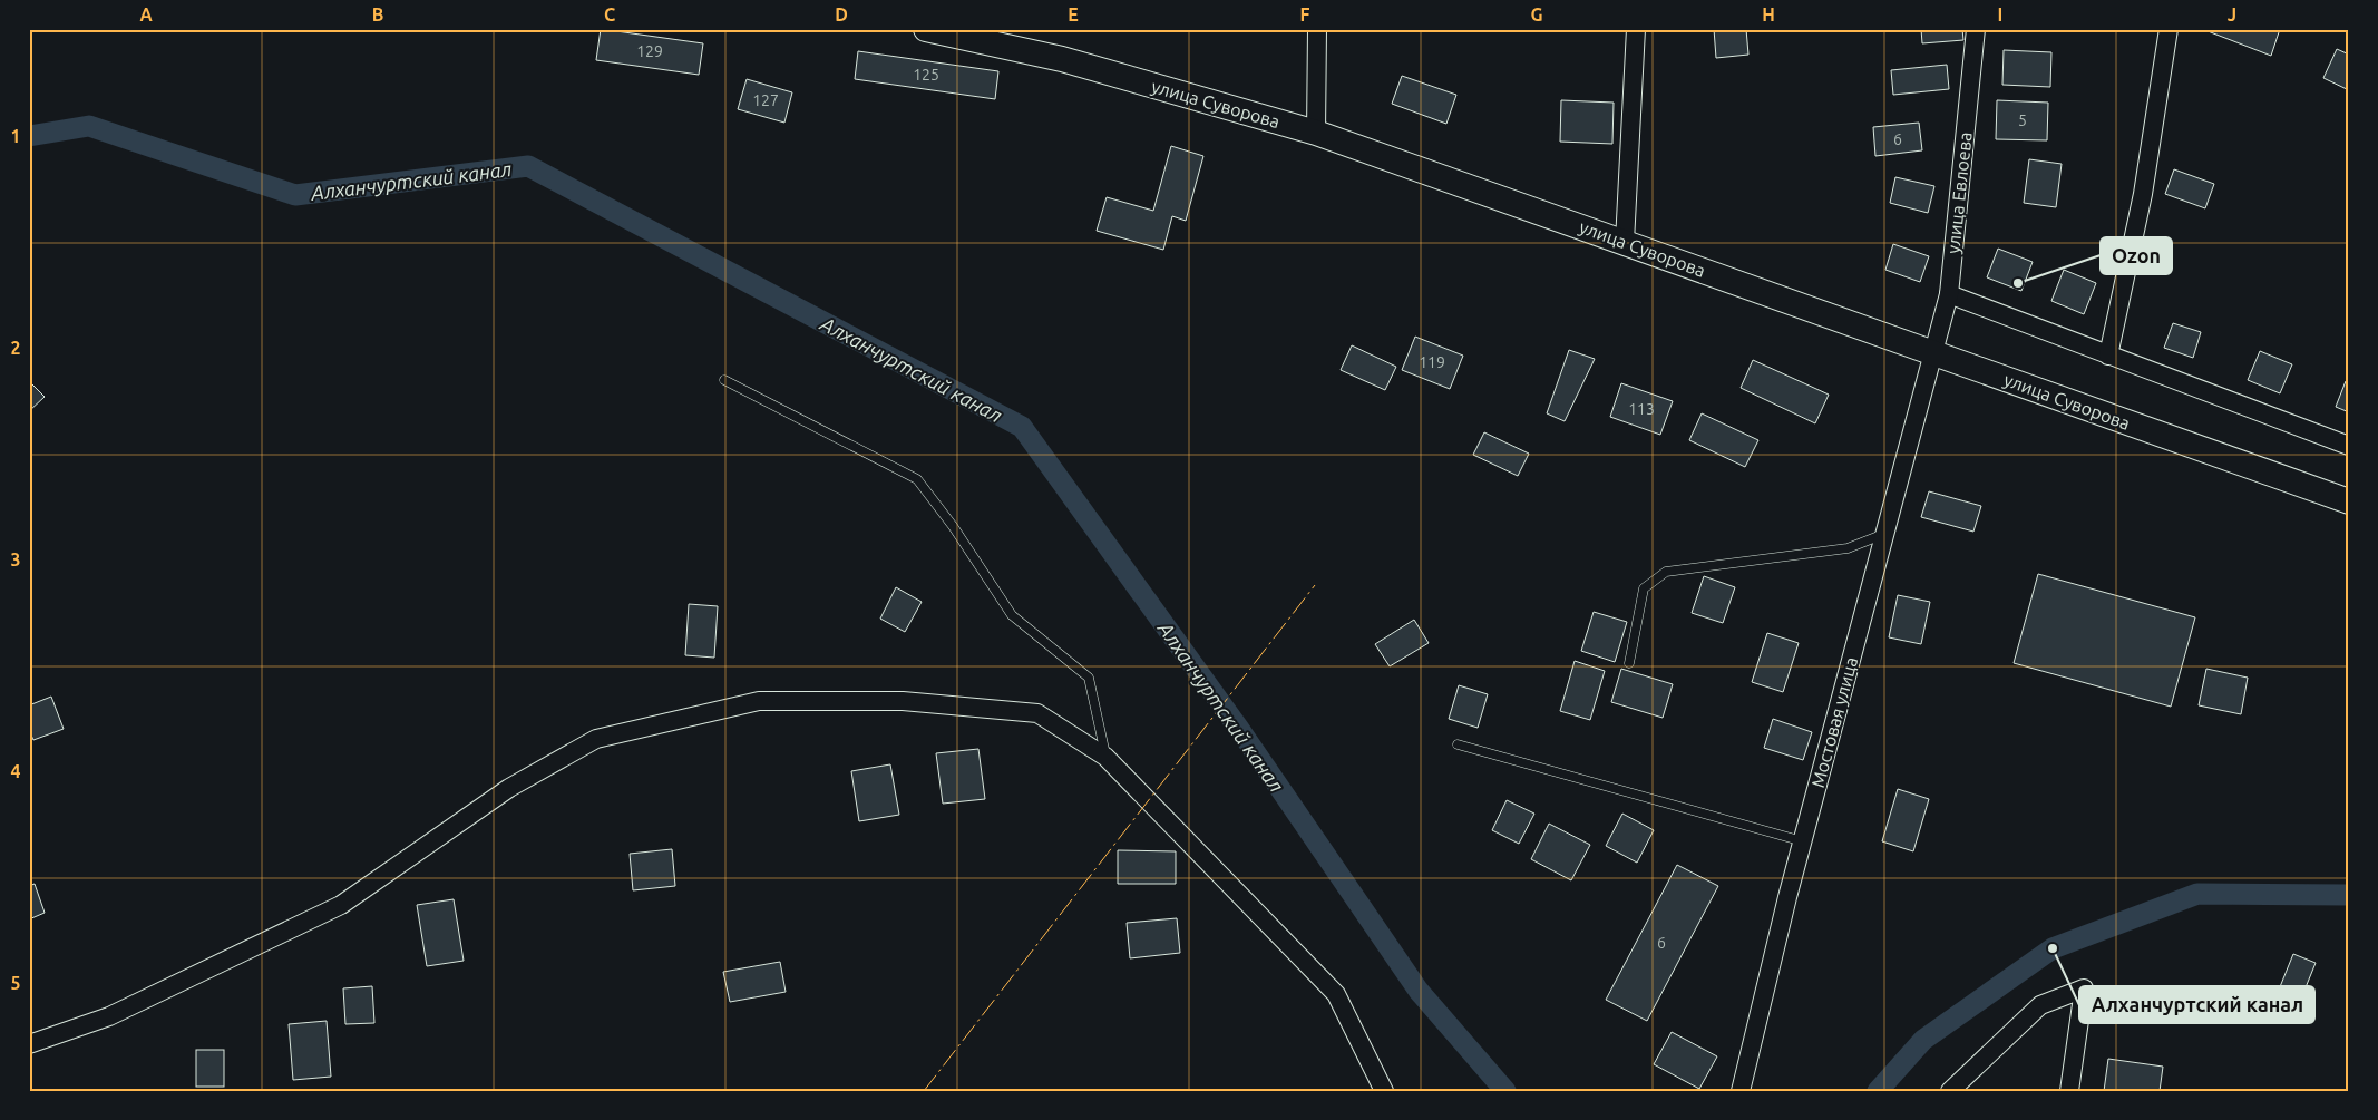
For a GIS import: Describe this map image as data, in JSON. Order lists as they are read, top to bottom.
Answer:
{
  "streets": {
    "main road": ["улица Суворова"],
    "street": ["улица Евлоева", "Мостовая улица"]
  },
  "crossings": [
    ["улица Суворова", "улица Евлоева"],
    ["улица Суворова", "Мостовая улица"],
    ["улица Евлоева", "Мостовая улица"]
  ],
  "water": ["Алханчуртский канал"],
  "places": ["Ozon", "Алханчуртский канал"],
  "house_numbers": [
    "129",
    "125",
    "127",
    "5",
    "6",
    "119",
    "113",
    "6"
  ],
  "grid": {
    "columns": [
      "A",
      "B",
      "C",
      "D",
      "E",
      "F",
      "G",
      "H",
      "I",
      "J"
    ],
    "rows": [
      "1",
      "2",
      "3",
      "4",
      "5"
    ]
  }
}
